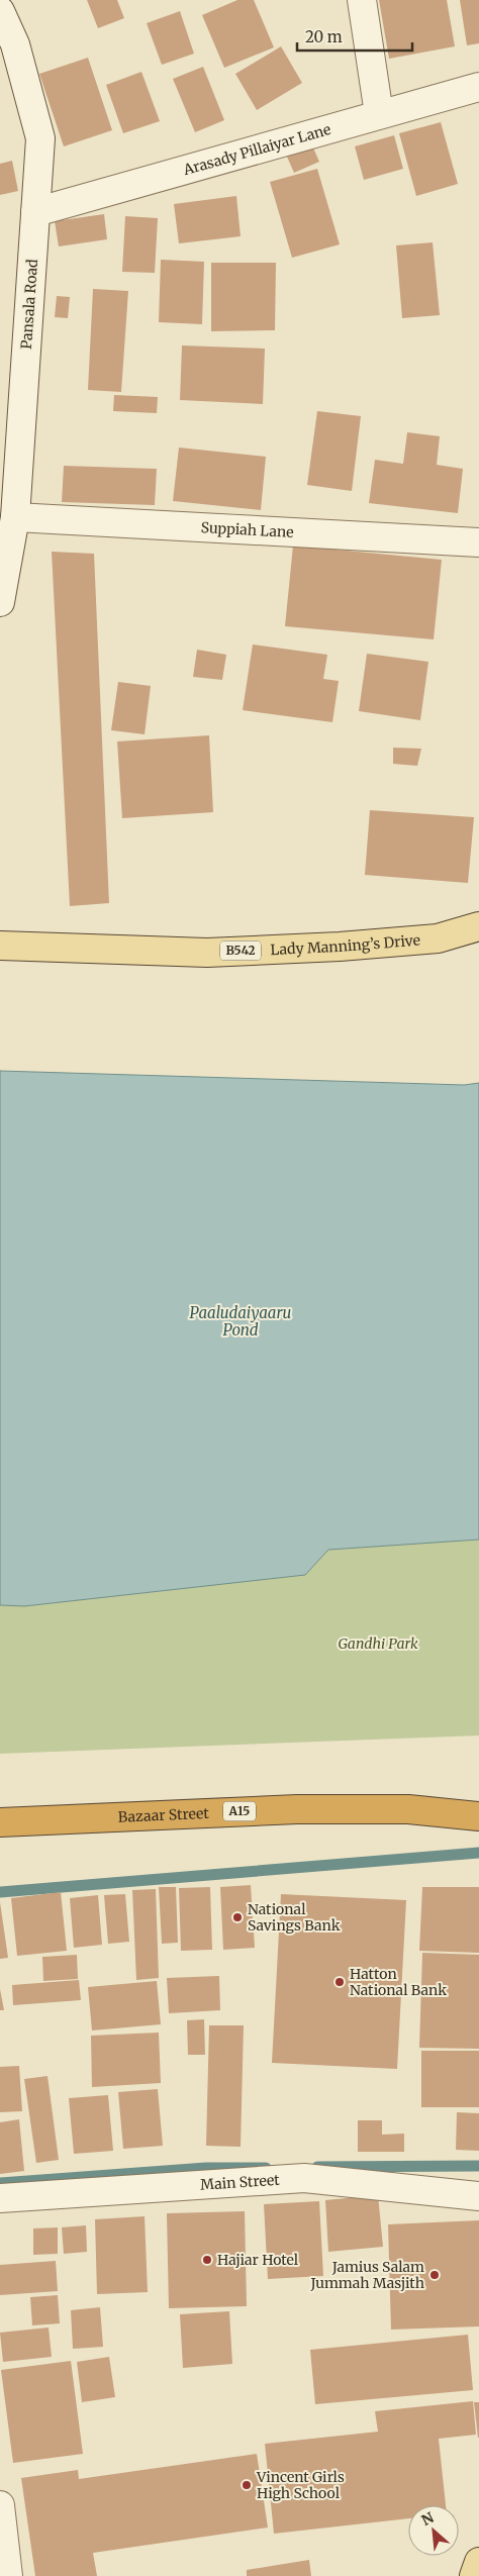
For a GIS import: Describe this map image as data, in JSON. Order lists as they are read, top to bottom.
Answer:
{
  "streets": {
    "highway": ["A15", "Bazaar Street"],
    "main road": ["Lady Manning’s Drive", "B542"],
    "street": [
      "Arasady Pillaiyar Lane",
      "Pansala Road",
      "Suppiah Lane",
      "Main Street"
    ]
  },
  "crossings": [
    ["Arasady Pillaiyar Lane", "Pansala Road"],
    ["Pansala Road", "Suppiah Lane"]
  ],
  "water": ["Paaludaiyaaru Pond"],
  "parks": ["Gandhi Park"],
  "places": [
    "National Savings Bank",
    "Hatton National Bank",
    "Hajiar Hotel",
    "Jamius Salam Jummah Masjith",
    "Vincent Girls High School"
  ],
  "scale_bar": "20 m",
  "north": "top left"
}
